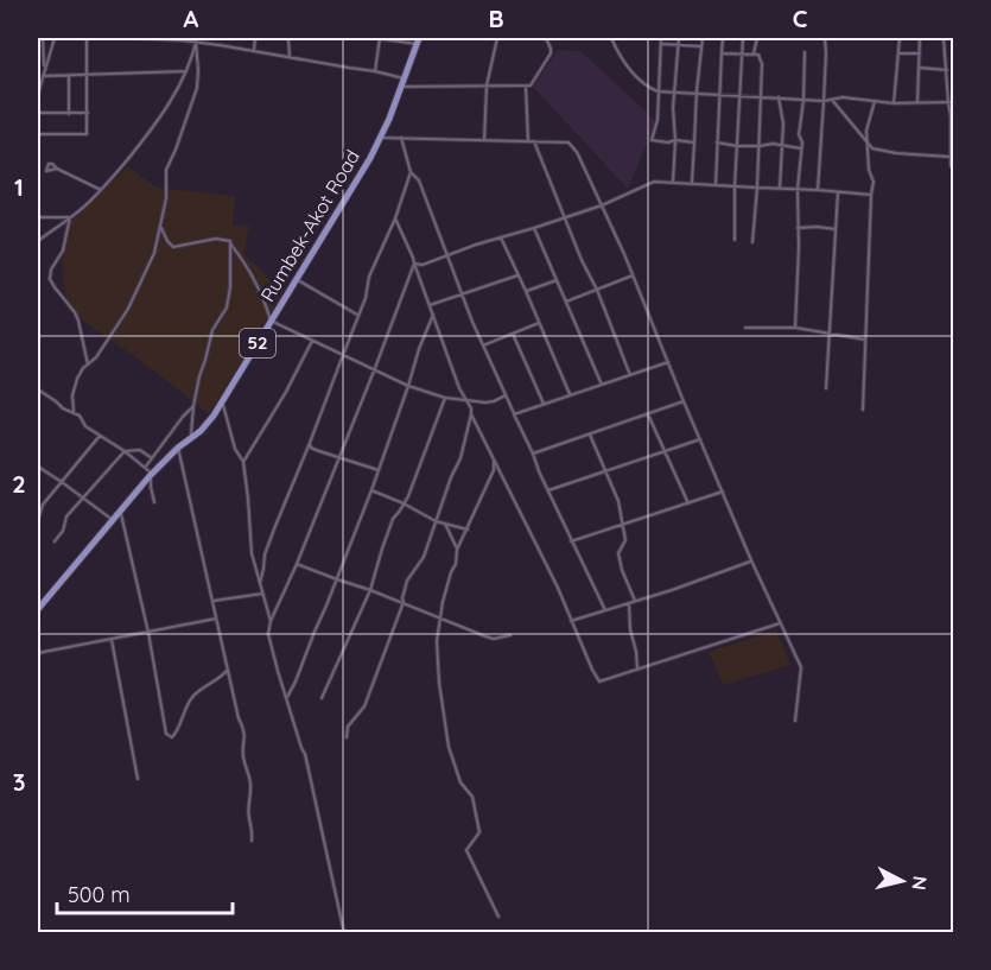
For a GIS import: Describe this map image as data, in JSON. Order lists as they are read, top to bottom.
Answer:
{
  "streets": {
    "main road": ["Rumbek-Akot Road", "52"]
  },
  "scale_bar": "500 m",
  "north": "right",
  "grid": {
    "columns": ["A", "B", "C"],
    "rows": ["1", "2", "3"]
  }
}
